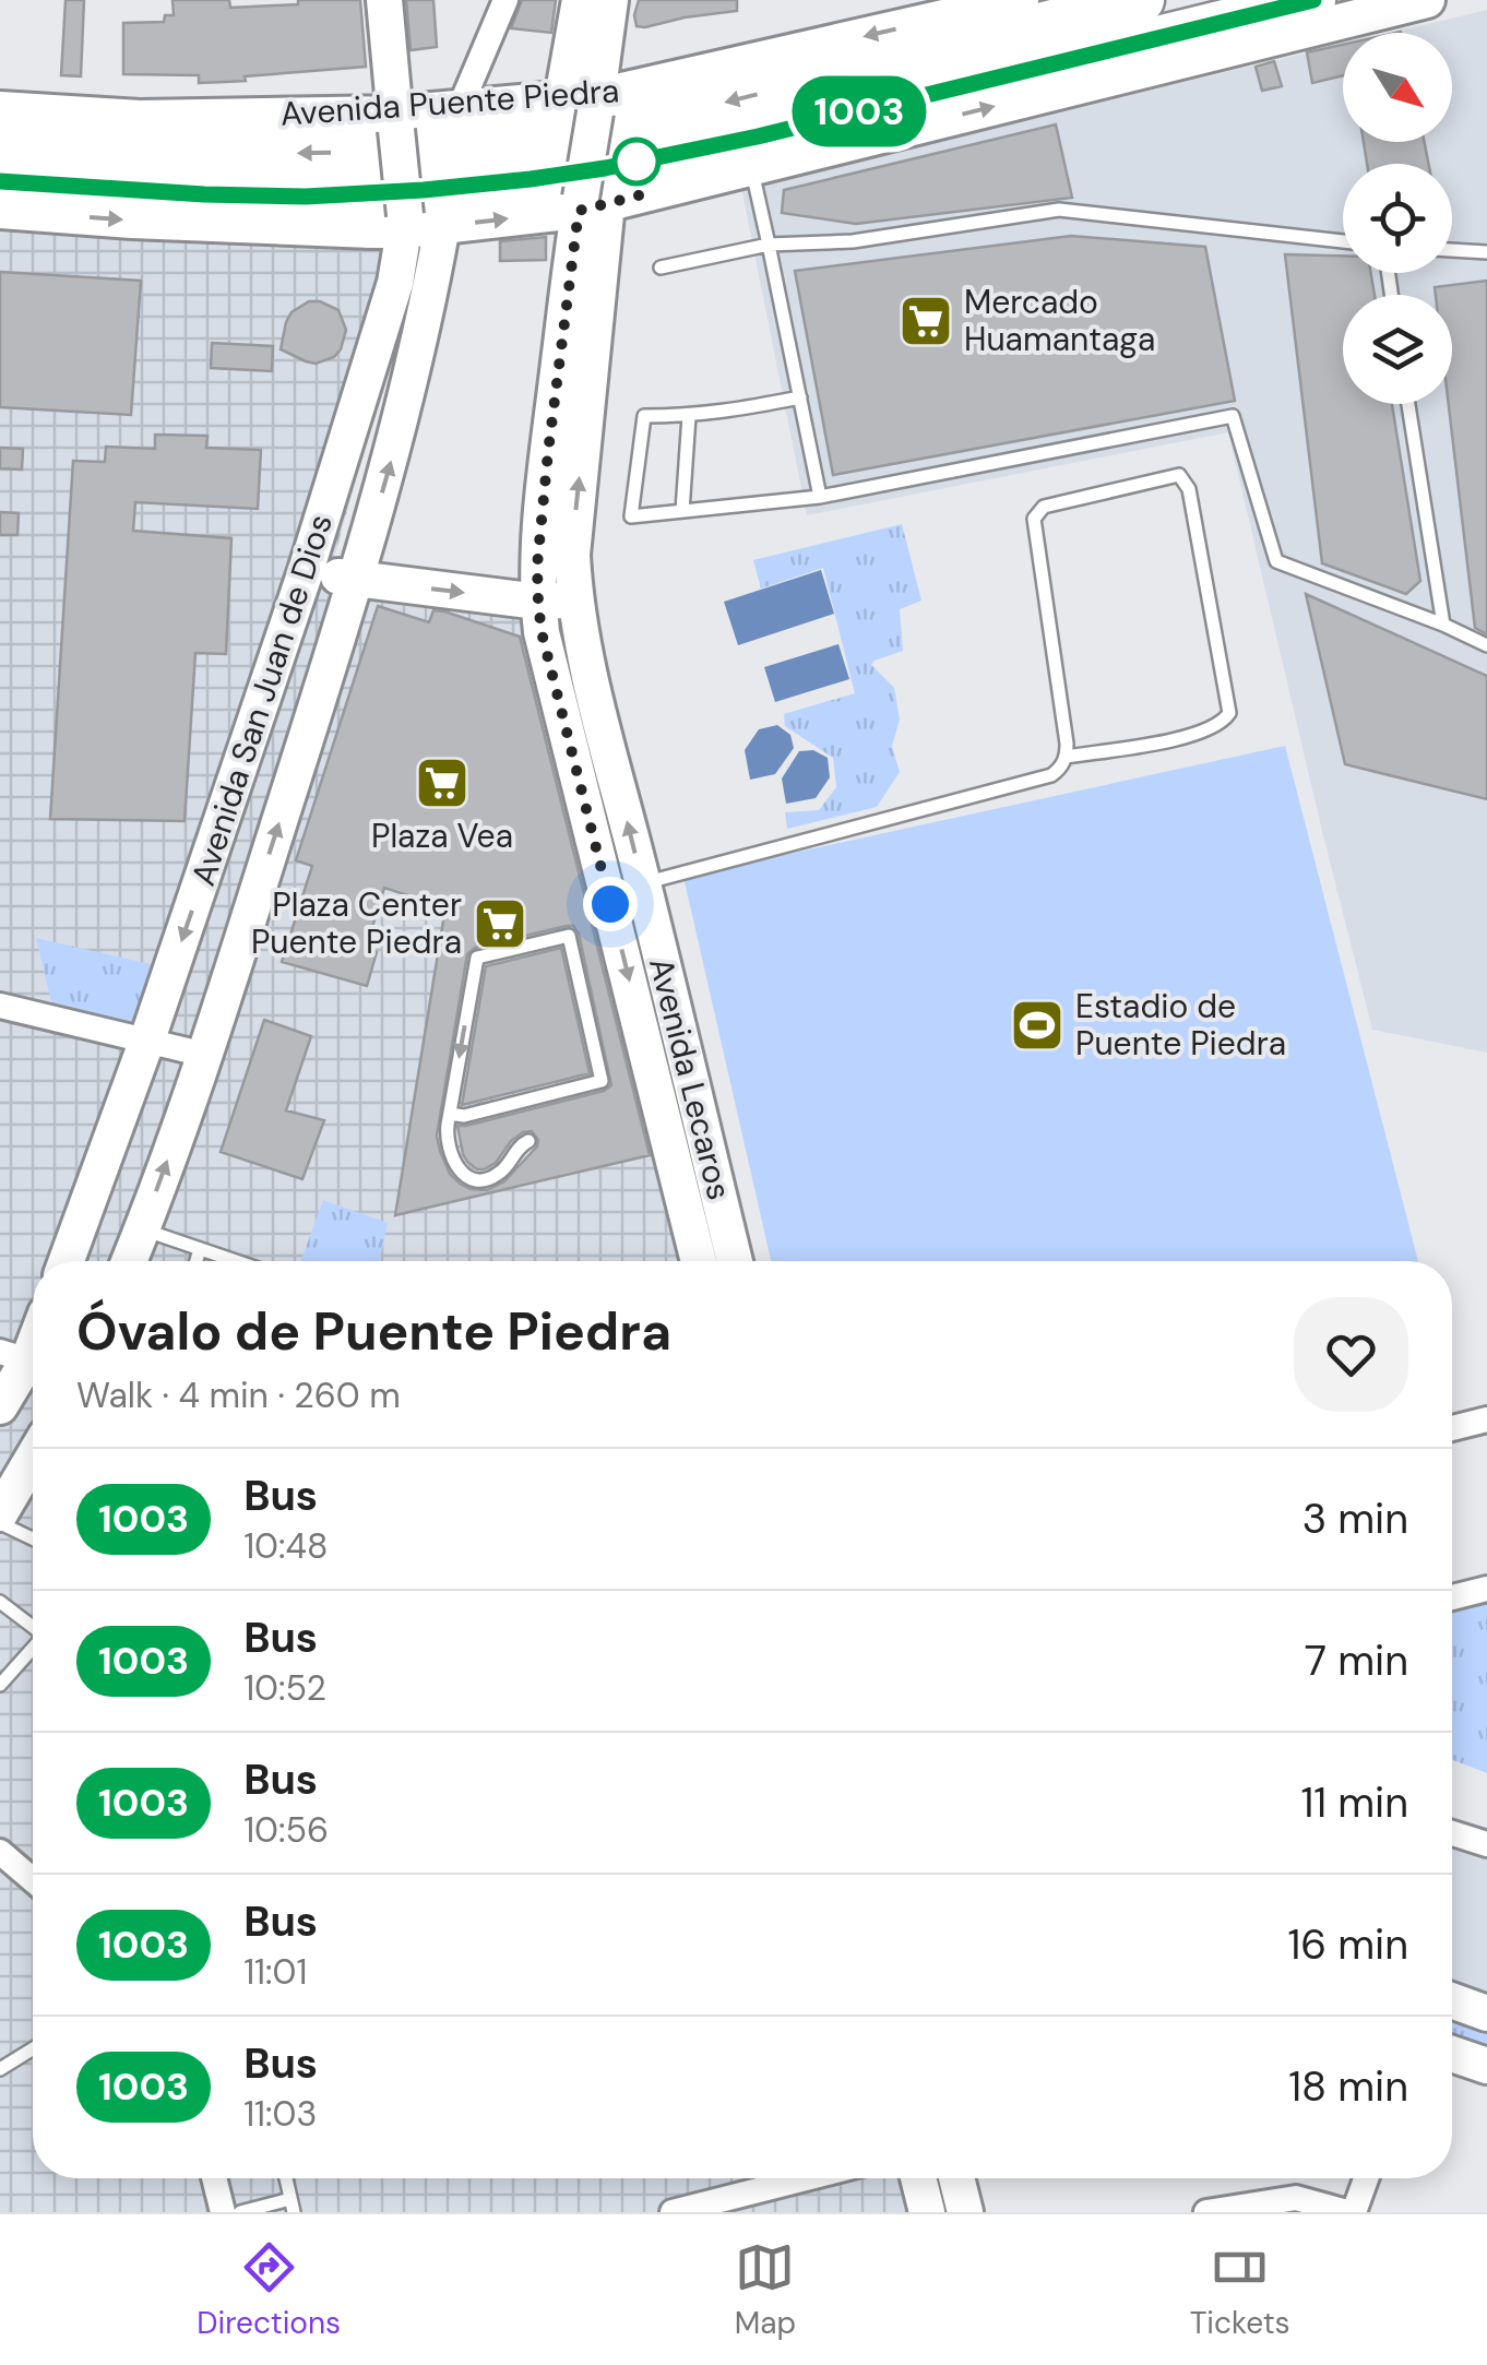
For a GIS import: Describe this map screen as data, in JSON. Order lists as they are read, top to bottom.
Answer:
{
  "streets": {
    "main road": ["Avenida Puente Piedra", "Avenida San Juan de Dios", "Avenida Lecaros"]
  },
  "crossings": [
    ["Avenida Puente Piedra", "Avenida San Juan de Dios"],
    ["Avenida Puente Piedra", "Avenida Lecaros"]
  ],
  "places": {
    "supermarket": ["Mercado Huamantaga", "Plaza Vea", "Plaza Center Puente Piedra"],
    "sports": ["Estadio de Puente Piedra"]
  },
  "lines": ["bus line 1003"],
  "north": "bottom right",
  "page": {
    "on_map": "1003",
    "heading": ["Óvalo de Puente Piedra", "Walk · 4 min · 260 m"],
    "list": [
      {
        "mark": "1003",
        "name": "Bus",
        "note": "10:48",
        "value": "3 min"
      },
      {
        "mark": "1003",
        "name": "Bus",
        "note": "10:52",
        "value": "7 min"
      },
      {
        "mark": "1003",
        "name": "Bus",
        "note": "10:56",
        "value": "11 min"
      },
      {
        "mark": "1003",
        "name": "Bus",
        "note": "11:01",
        "value": "16 min"
      },
      {
        "mark": "1003",
        "name": "Bus",
        "note": "11:03",
        "value": "18 min"
      }
    ],
    "tabs": ["Directions", "Map", "Tickets"]
  }
}
